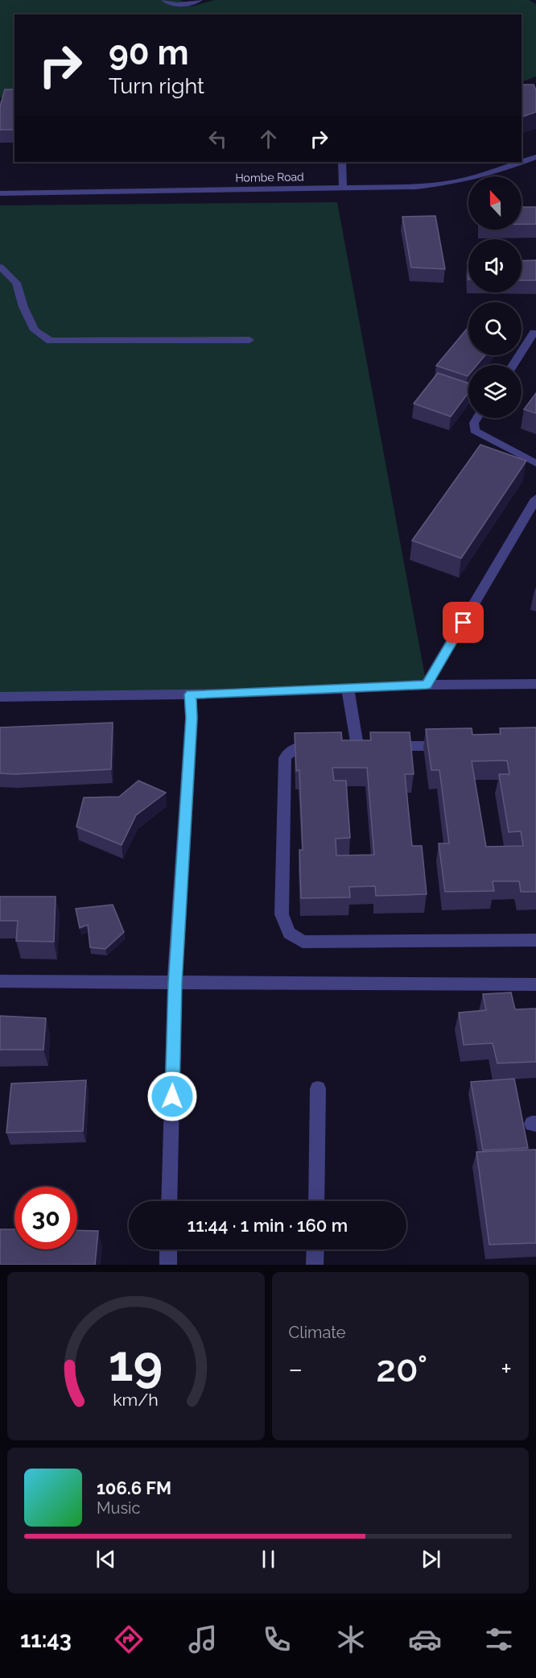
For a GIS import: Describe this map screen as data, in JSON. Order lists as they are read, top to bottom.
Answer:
{
  "streets": {
    "street": ["Hombe Road"]
  },
  "north": "top",
  "page": {
    "turn": ["90 m", "Turn right"],
    "limit": "30",
    "trip": "11:44 · 1 min · 160 m",
    "tile": "Climate",
    "heat": ["−", "20°", "+"],
    "song": ["106.6 FM", "Music"],
    "tabs": "11:43",
    "gauge": ["19", "km/h"]
  }
}
